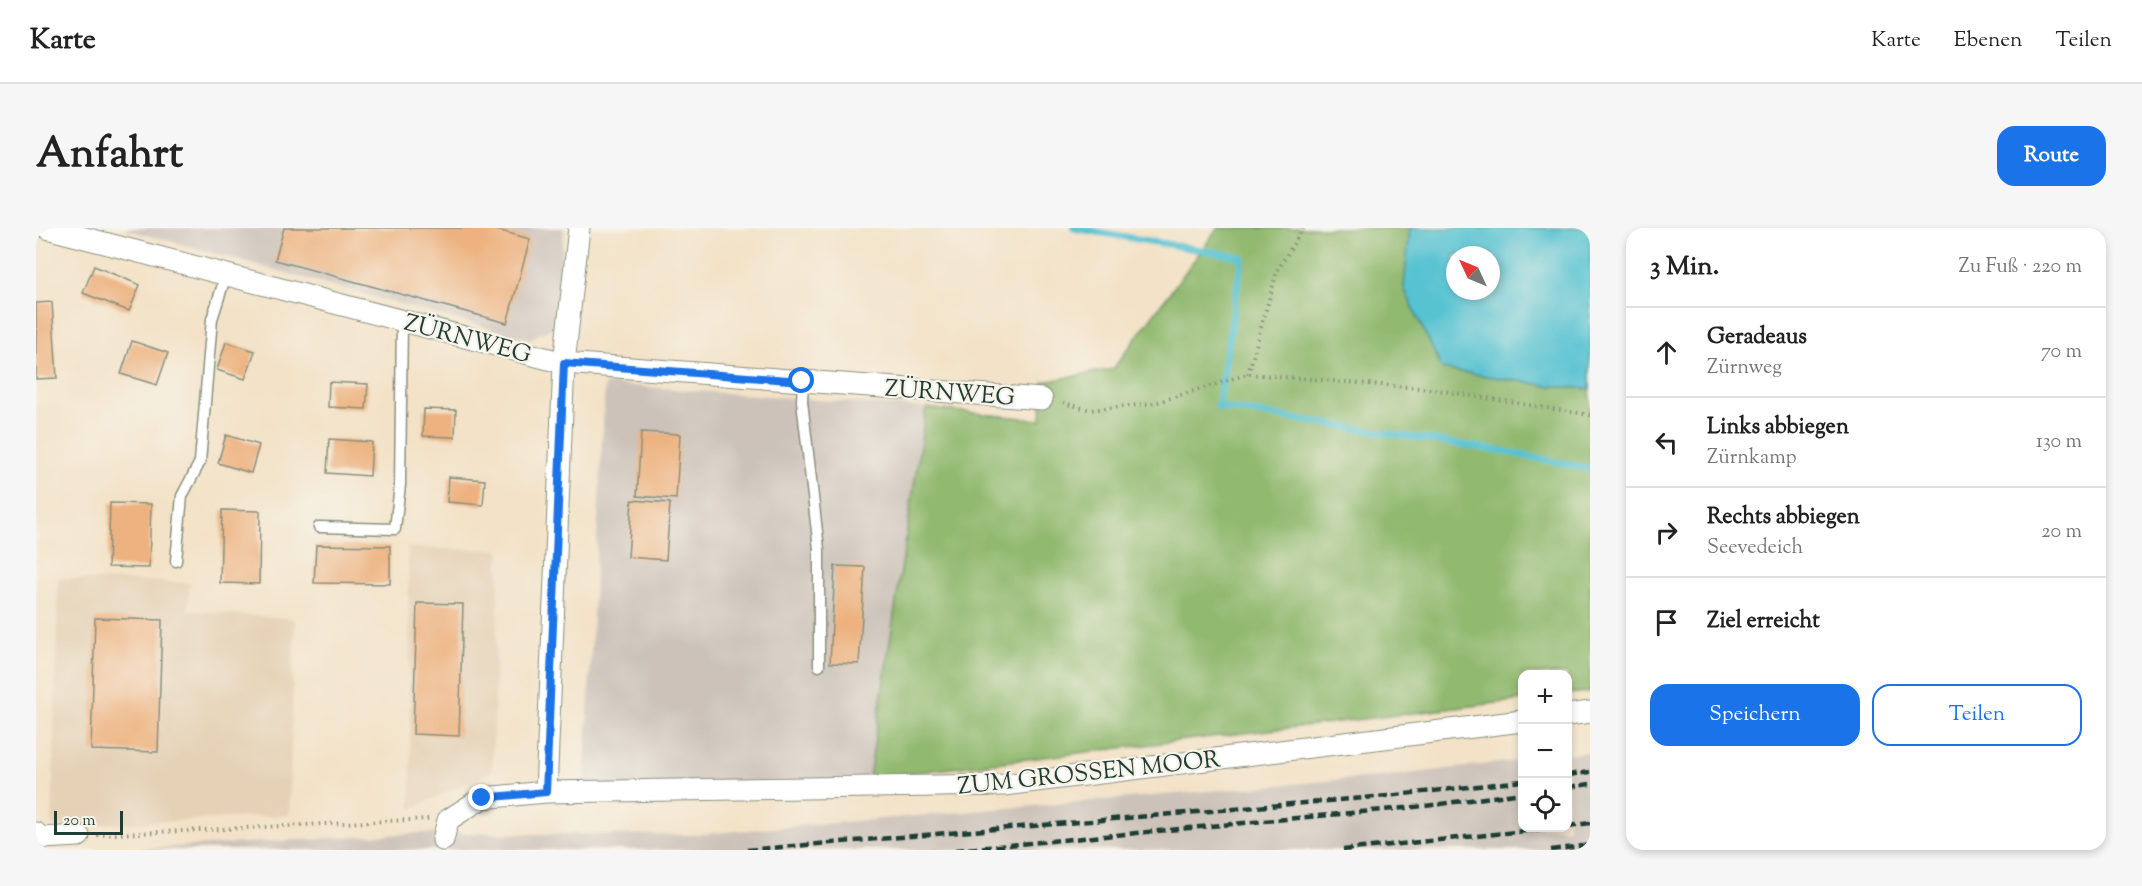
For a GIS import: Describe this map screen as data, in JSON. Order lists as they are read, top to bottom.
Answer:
{
  "streets": {
    "street": ["ZÜRNWEG", "ZUM GROSSEN MOOR"]
  },
  "scale_bar": "20 m",
  "north": "top left",
  "page": {
    "header": "Karte",
    "nav": ["Karte", "Ebenen", "Teilen"],
    "title": "Anfahrt",
    "buttons": [
      "Route",
      ["Speichern", "Teilen"]
    ],
    "heading": ["3 Min.", "Zu Fuß · 220 m"],
    "list": [
      ["Geradeaus", "Zürnweg", "70 m"],
      ["Links abbiegen", "Zürnkamp", "130 m"],
      ["Rechts abbiegen", "Seevedeich", "20 m"],
      "Ziel erreicht"
    ],
    "map_buttons": ["+", "−"],
    "scale": "20 m"
  }
}
